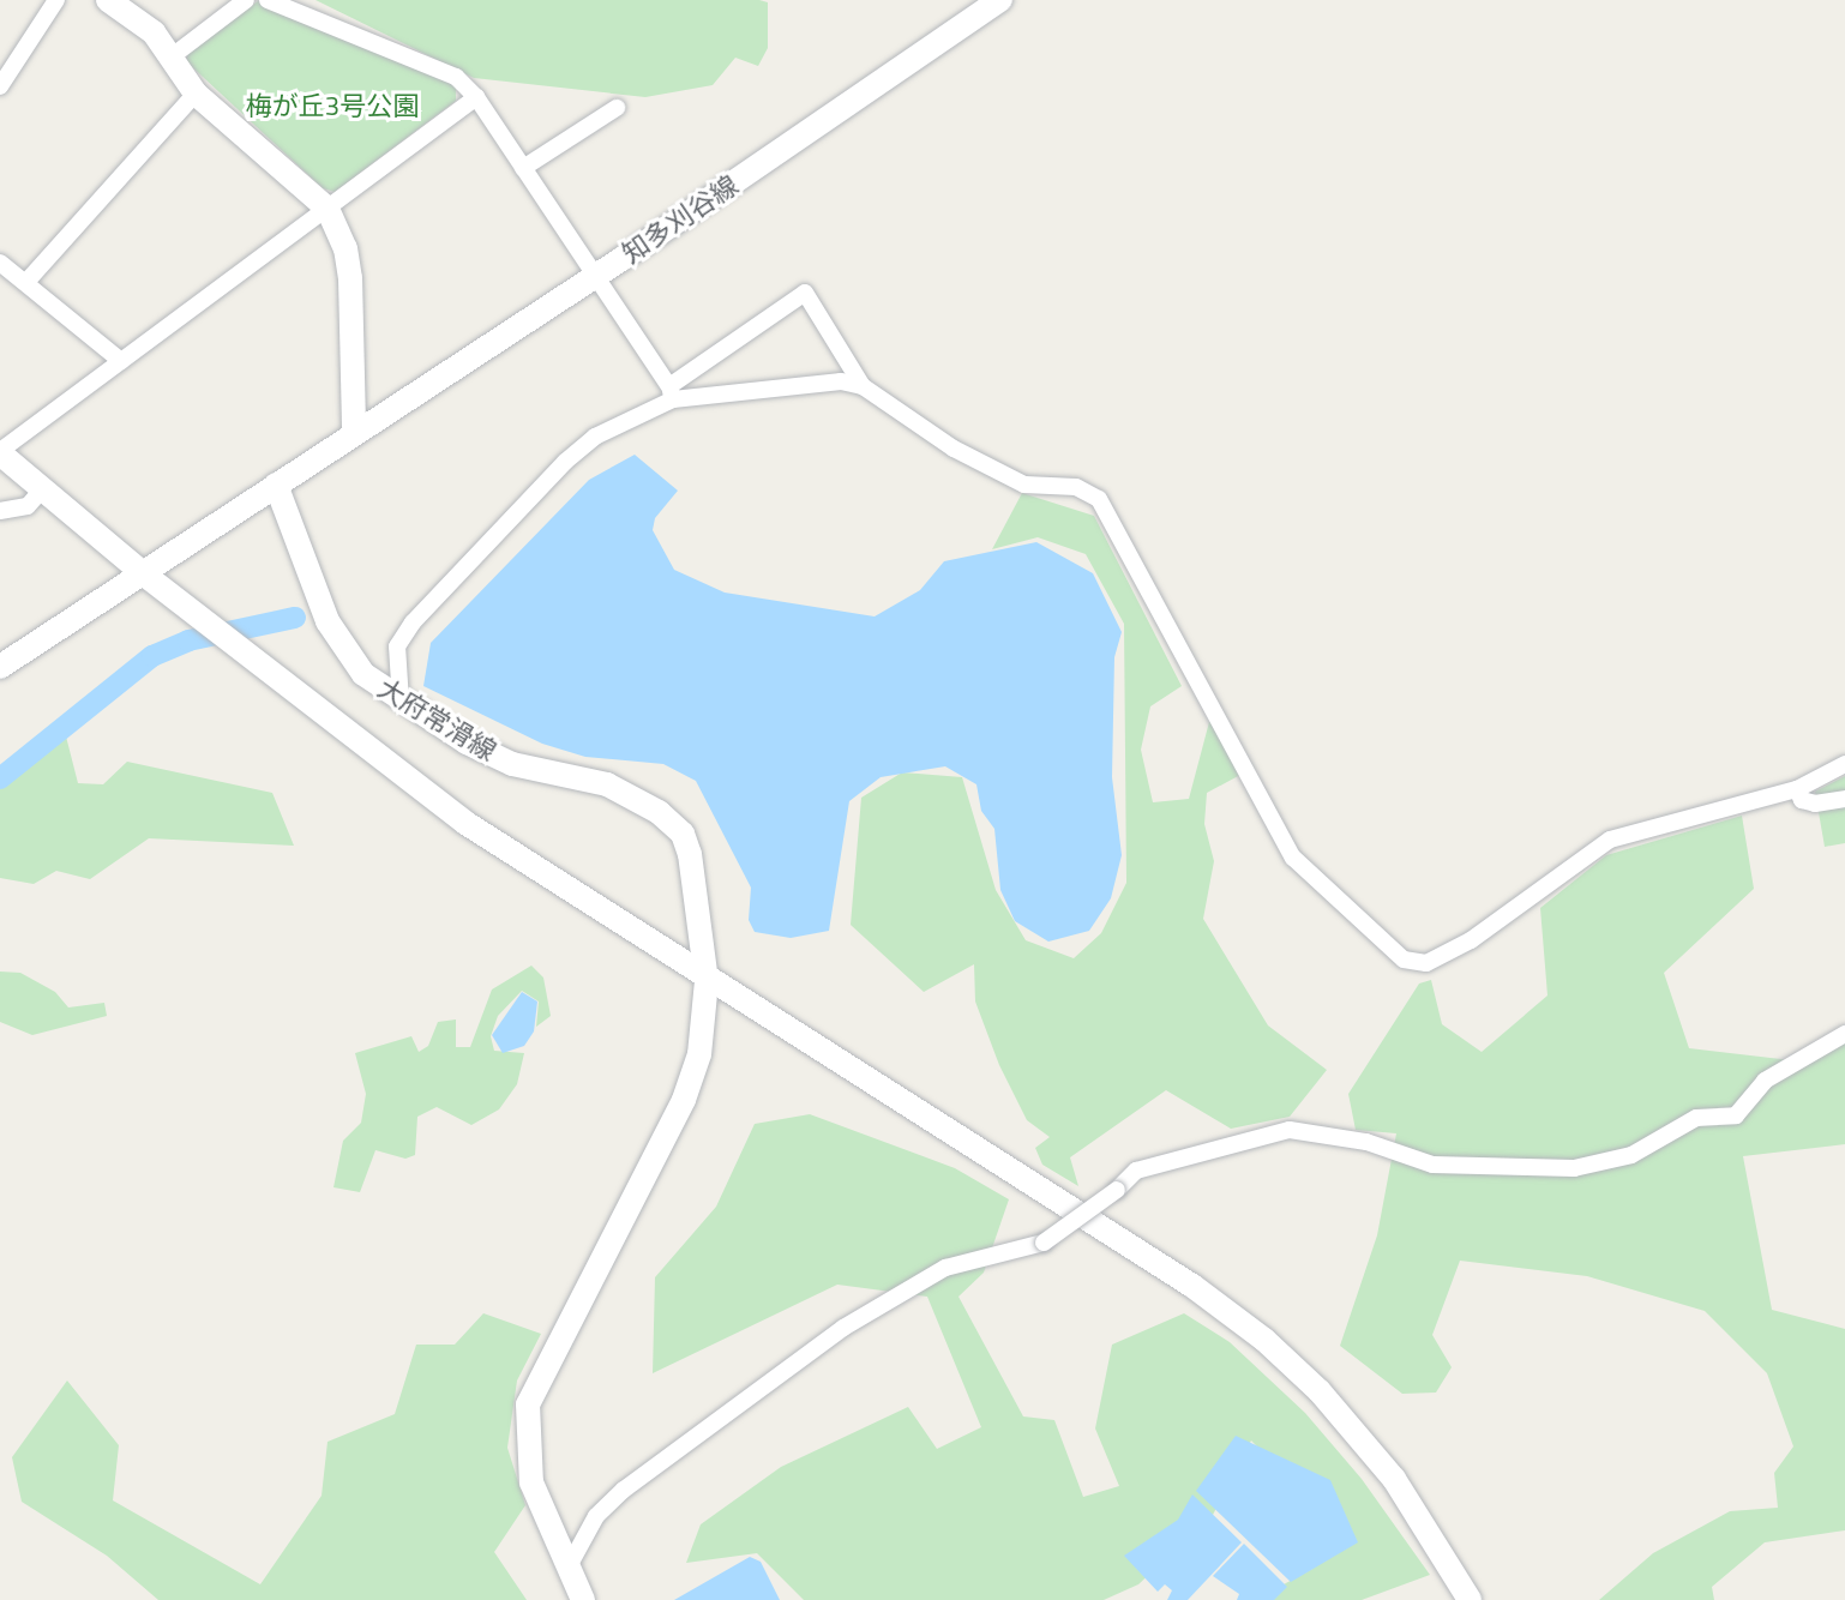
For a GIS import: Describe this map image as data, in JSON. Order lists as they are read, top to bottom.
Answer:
{
  "streets": {
    "street": ["知多刈谷線", "大府常滑線"]
  },
  "parks": ["梅が丘3号公園"]
}
